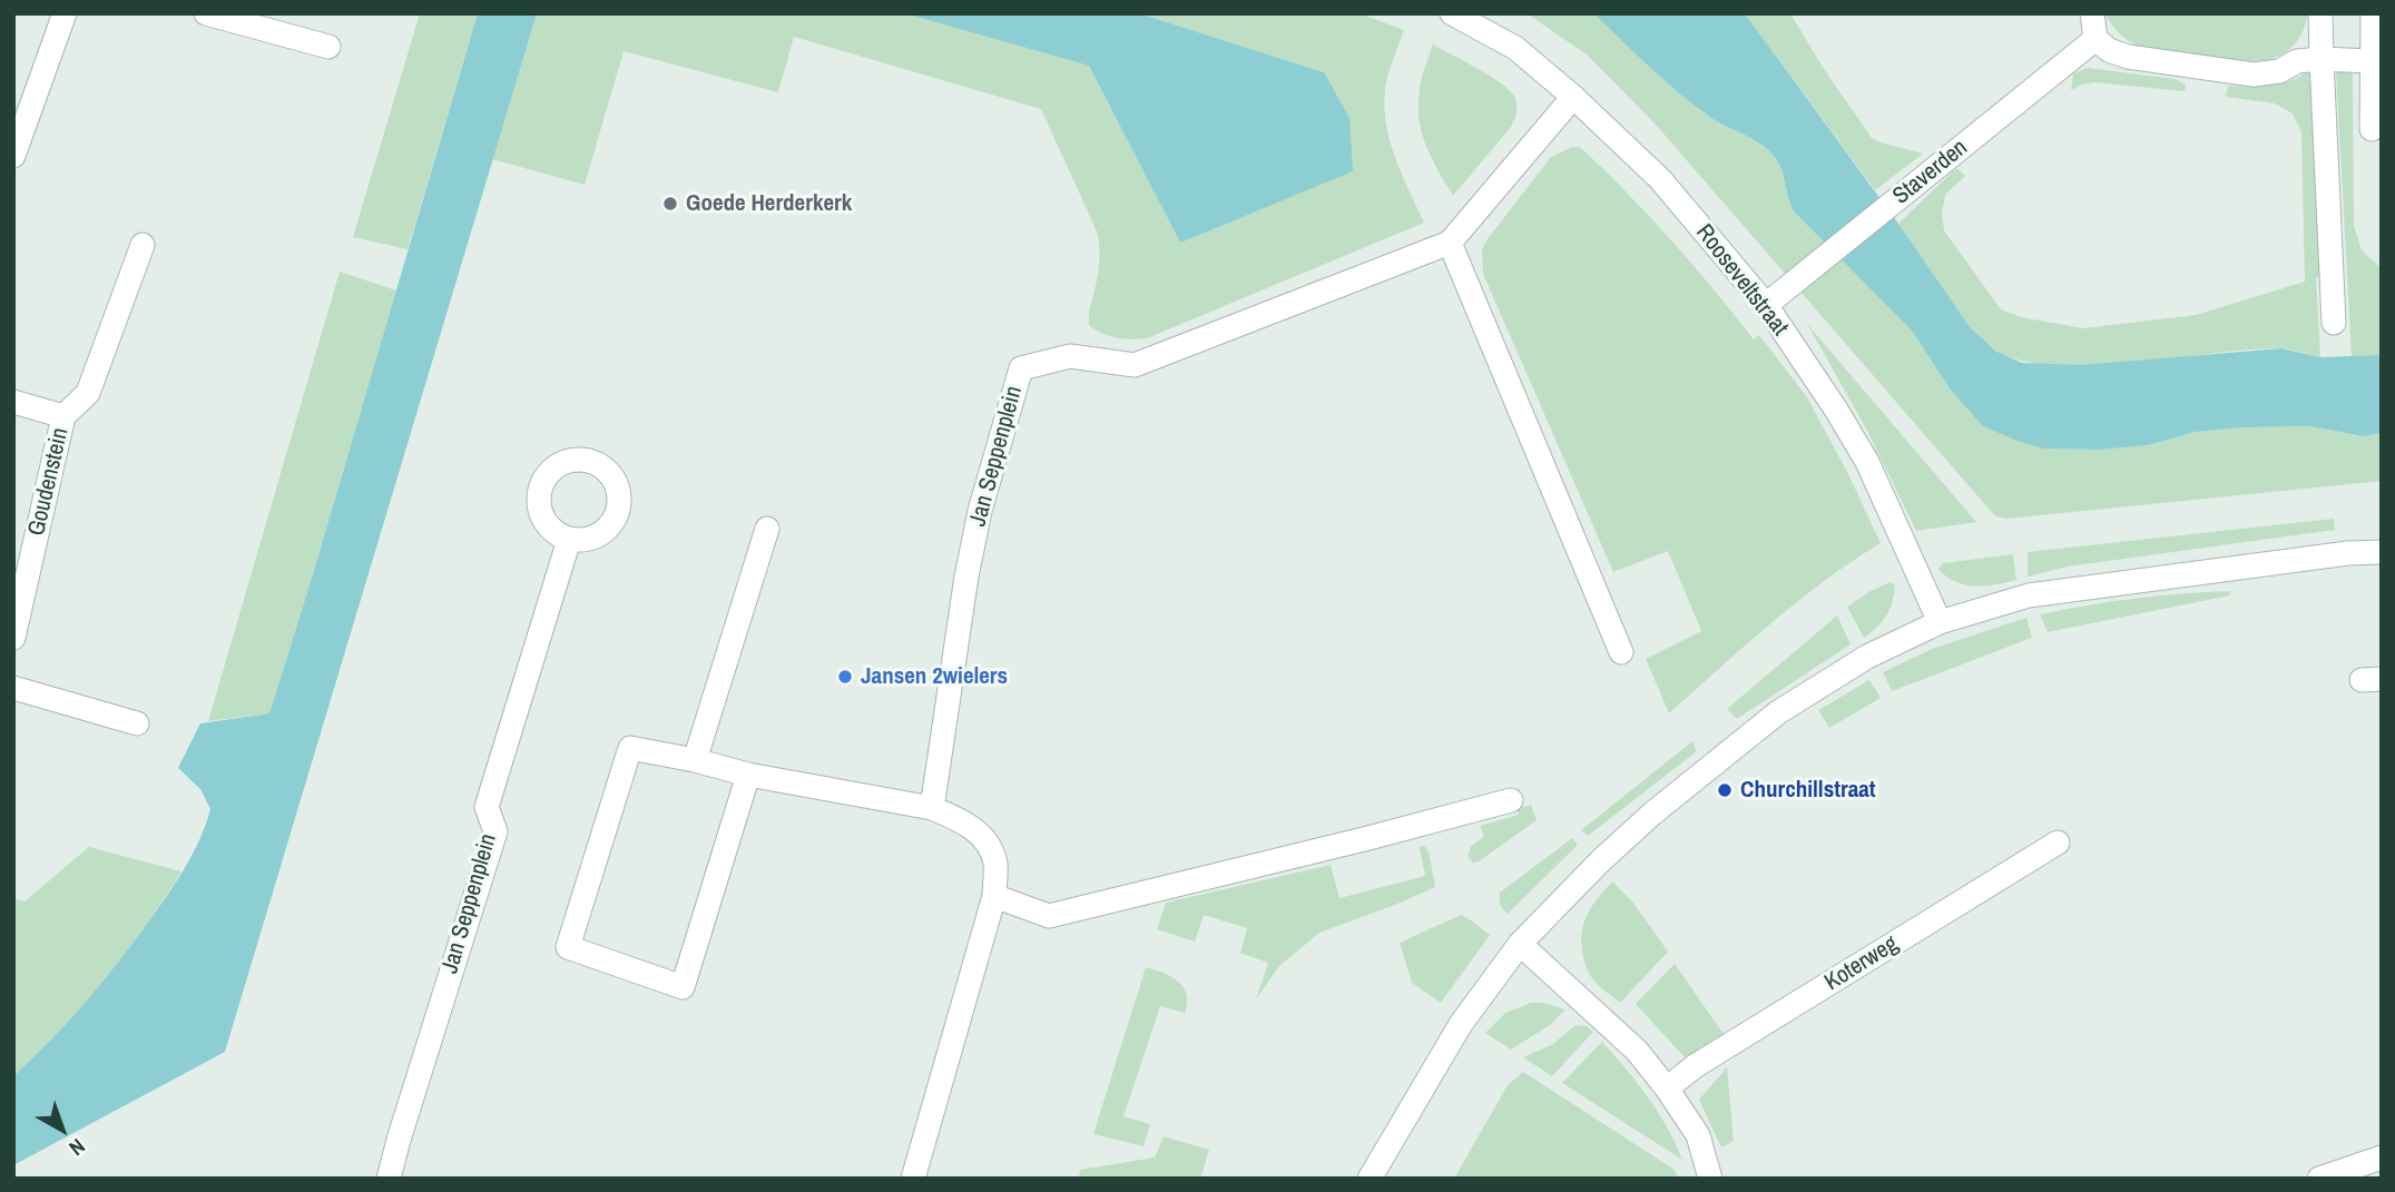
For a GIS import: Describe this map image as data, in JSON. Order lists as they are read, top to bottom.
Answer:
{
  "streets": {
    "street": [
      "Staverden",
      "Rooseveltstraat",
      "Jan Seppenplein",
      "Goudenstein",
      "Koterweg"
    ]
  },
  "crossings": [
    ["Staverden", "Rooseveltstraat"],
    ["Rooseveltstraat", "Jan Seppenplein"]
  ],
  "places": ["Goede Herderkerk", "Jansen 2wielers", "Churchillstraat"],
  "north": "bottom right"
}
